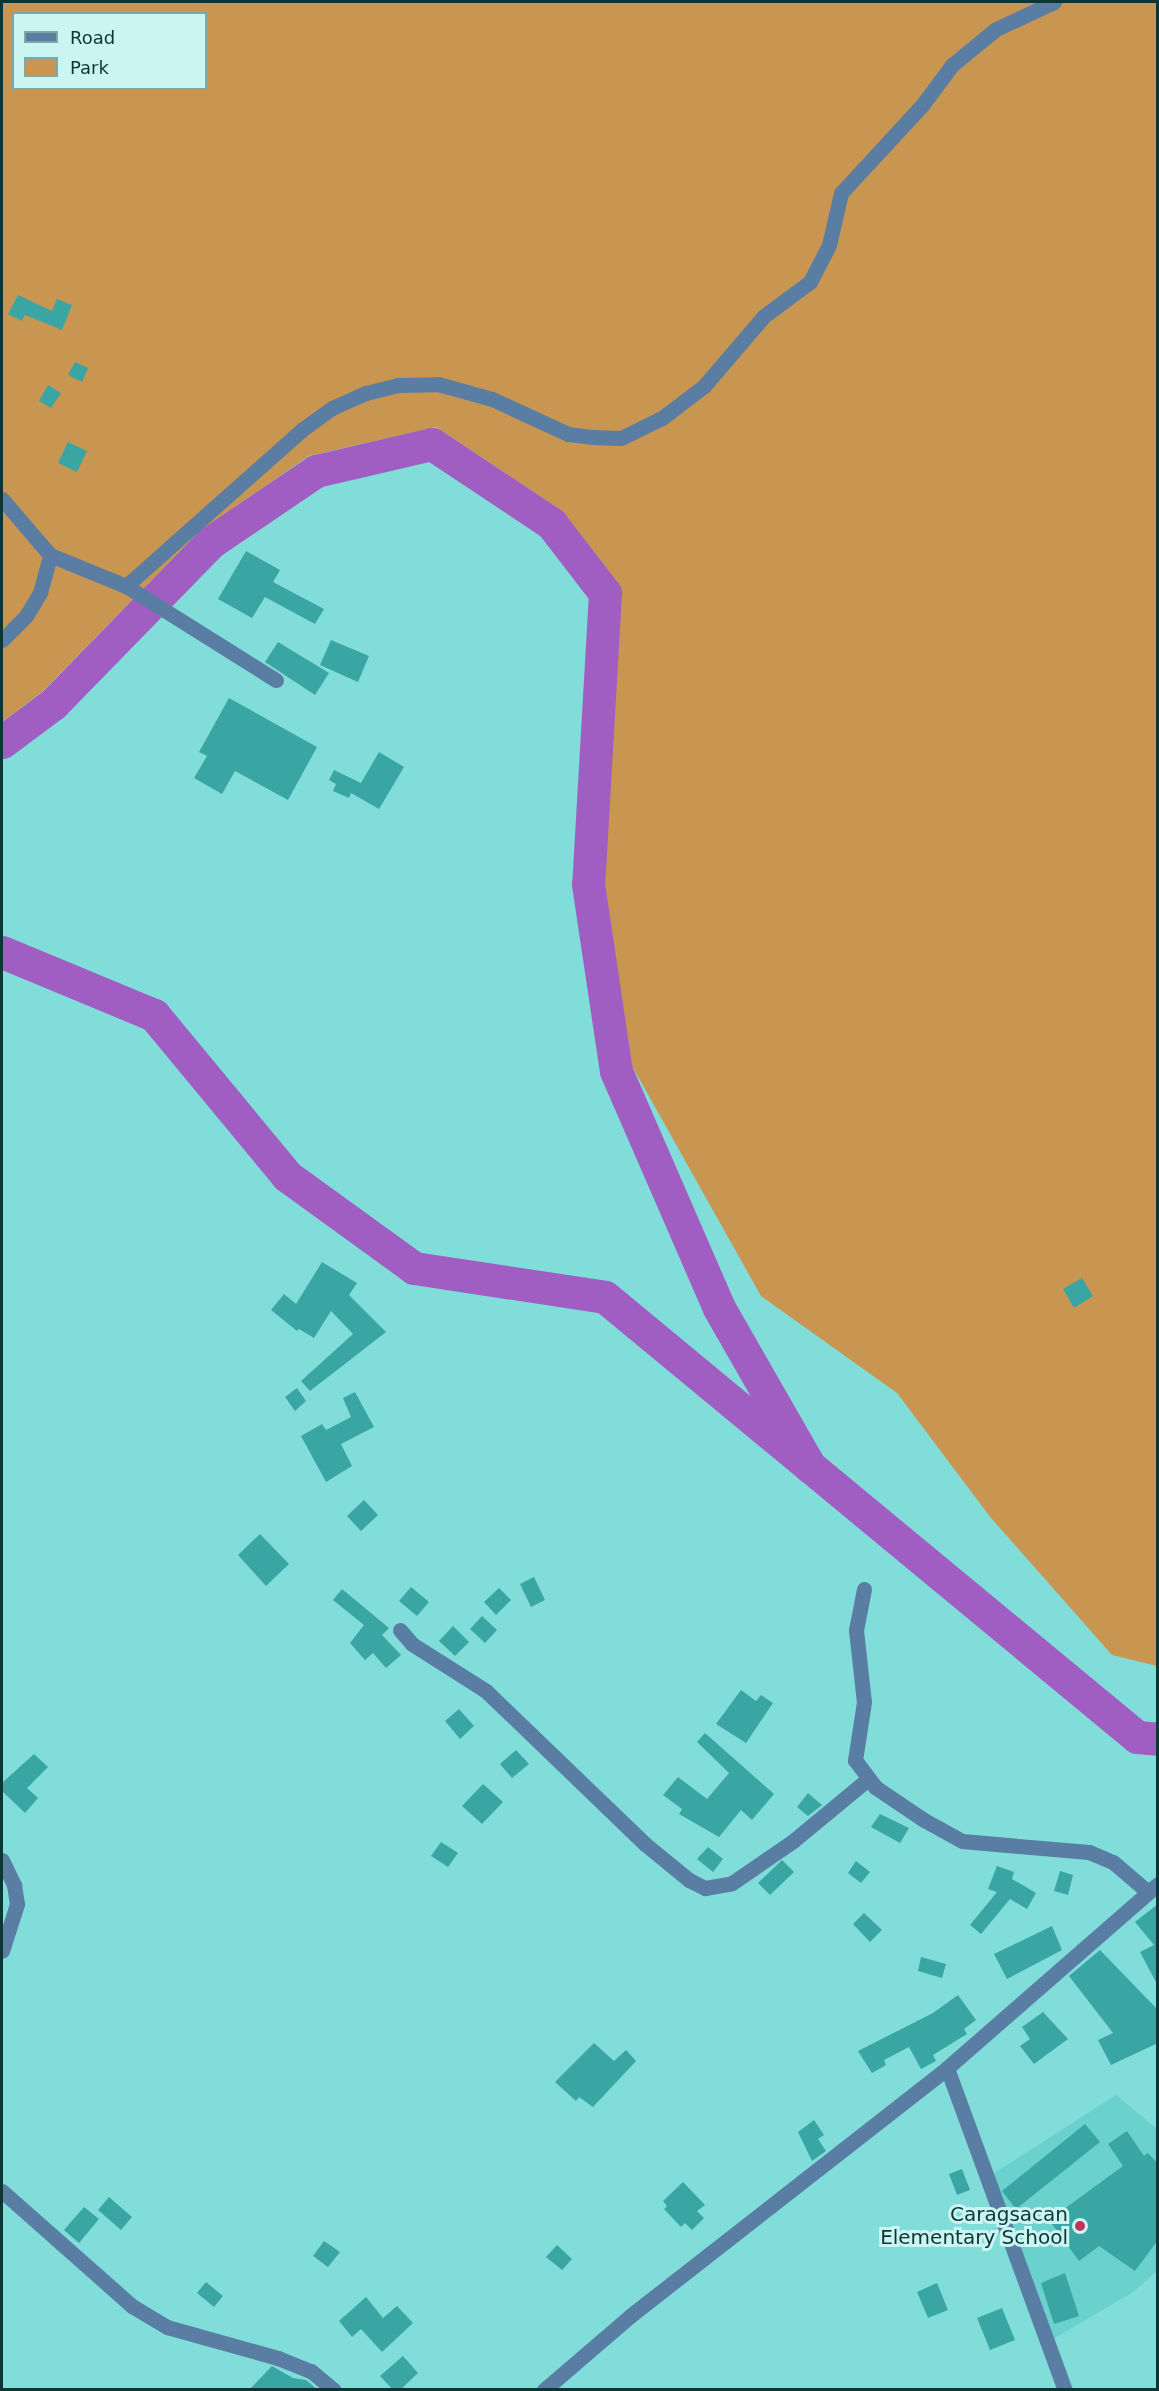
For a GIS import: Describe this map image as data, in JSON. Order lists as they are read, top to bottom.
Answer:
{
  "places": ["Caragsacan Elementary School"],
  "legend": ["Road", "Park"]
}
